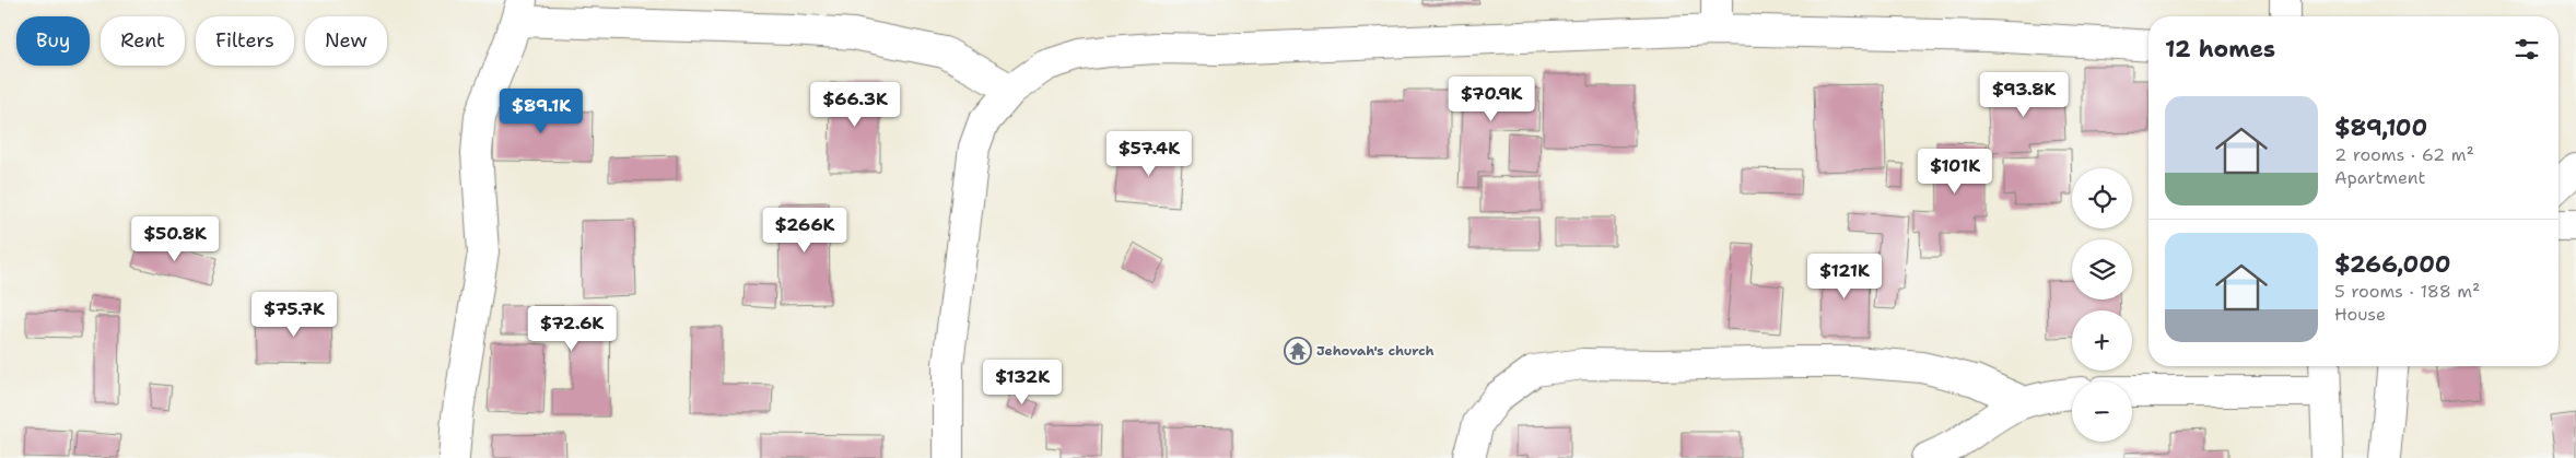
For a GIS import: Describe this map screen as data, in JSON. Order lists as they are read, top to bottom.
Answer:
{
  "places": {
    "temple": ["Jehovah's church"]
  },
  "page": {
    "chip": [
      "Buy",
      "Rent",
      "Filters",
      "New"
    ],
    "heading": "12 homes",
    "price": [
      "$93.8K",
      "$70.9K",
      "$66.3K",
      "$89.1K",
      "$57.4K",
      "$101K",
      "$266K",
      "$50.8K",
      "$121K",
      "$75.7K",
      "$72.6K",
      "$132K"
    ],
    "list": [
      {
        "name": "$89,100",
        "note": "2 rooms · 62 m² · Apartment"
      },
      {
        "name": "$266,000",
        "note": "5 rooms · 188 m² · House"
      }
    ],
    "map_buttons": ["+", "−"]
  }
}
